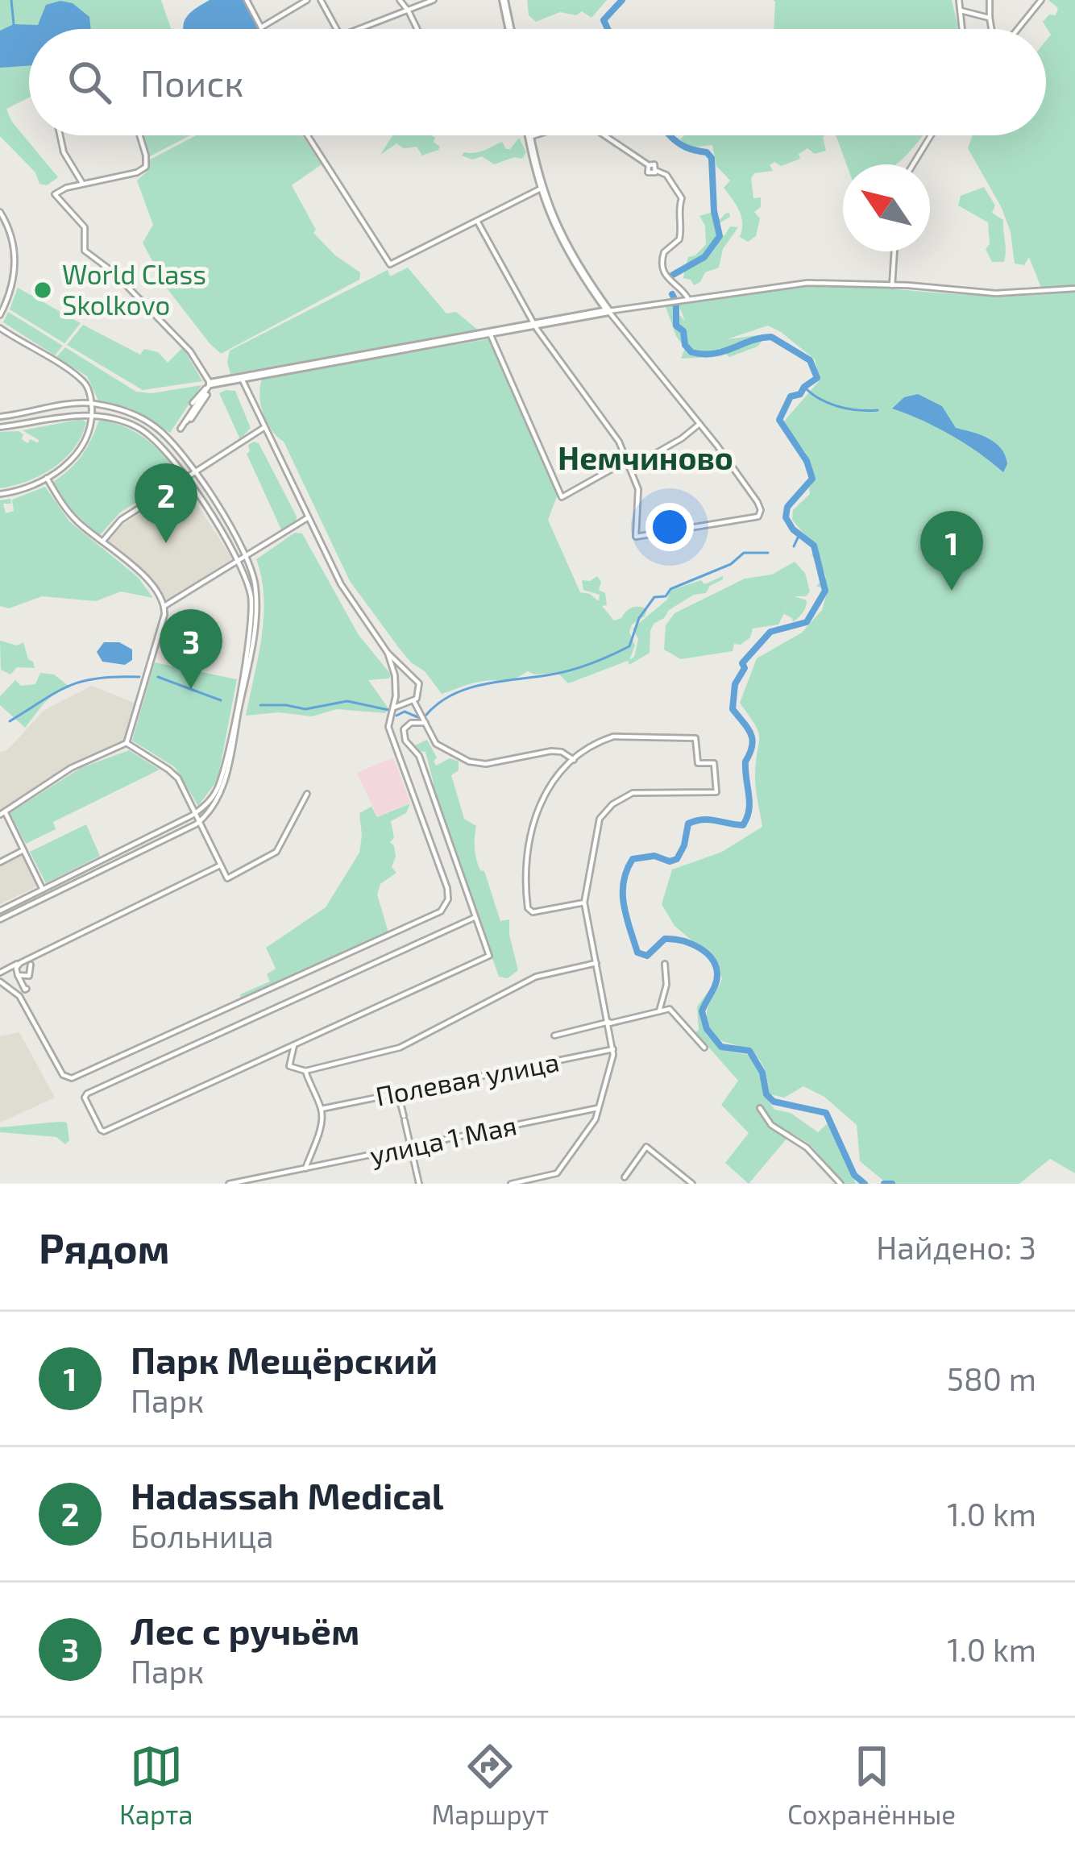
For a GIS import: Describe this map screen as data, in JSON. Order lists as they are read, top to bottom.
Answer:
{
  "streets": {
    "street": ["Полевая улица", "улица 1 Мая"]
  },
  "districts": ["Немчиново"],
  "places": ["World Class Skolkovo"],
  "north": "top left",
  "page": {
    "search": "Поиск",
    "pins": ["2", "1", "3"],
    "heading": ["Рядом", "Найдено: 3"],
    "list": [
      {
        "mark": "1",
        "name": "Парк Мещёрский",
        "note": "Парк",
        "value": "580 m"
      },
      {
        "mark": "2",
        "name": "Hadassah Medical",
        "note": "Больница",
        "value": "1.0 km"
      },
      {
        "mark": "3",
        "name": "Лес с ручьём",
        "note": "Парк",
        "value": "1.0 km"
      }
    ],
    "nav": ["Карта", "Маршрут", "Сохранённые"]
  }
}
